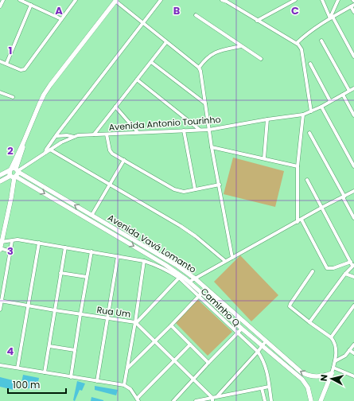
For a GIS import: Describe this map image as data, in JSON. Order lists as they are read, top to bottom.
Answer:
{
  "streets": {
    "street": [
      "Avenida Antonio Tourinho",
      "Avenida Vavá Lomanto",
      "Caminho Q",
      "Rua Um"
    ]
  },
  "crossings": [
    ["Avenida Antonio Tourinho", "Avenida Vavá Lomanto"],
    ["Avenida Vavá Lomanto", "Caminho Q"]
  ],
  "scale_bar": "100 m",
  "north": "left",
  "grid": {
    "columns": ["A", "B", "C"],
    "rows": [
      "1",
      "2",
      "3",
      "4"
    ]
  }
}
